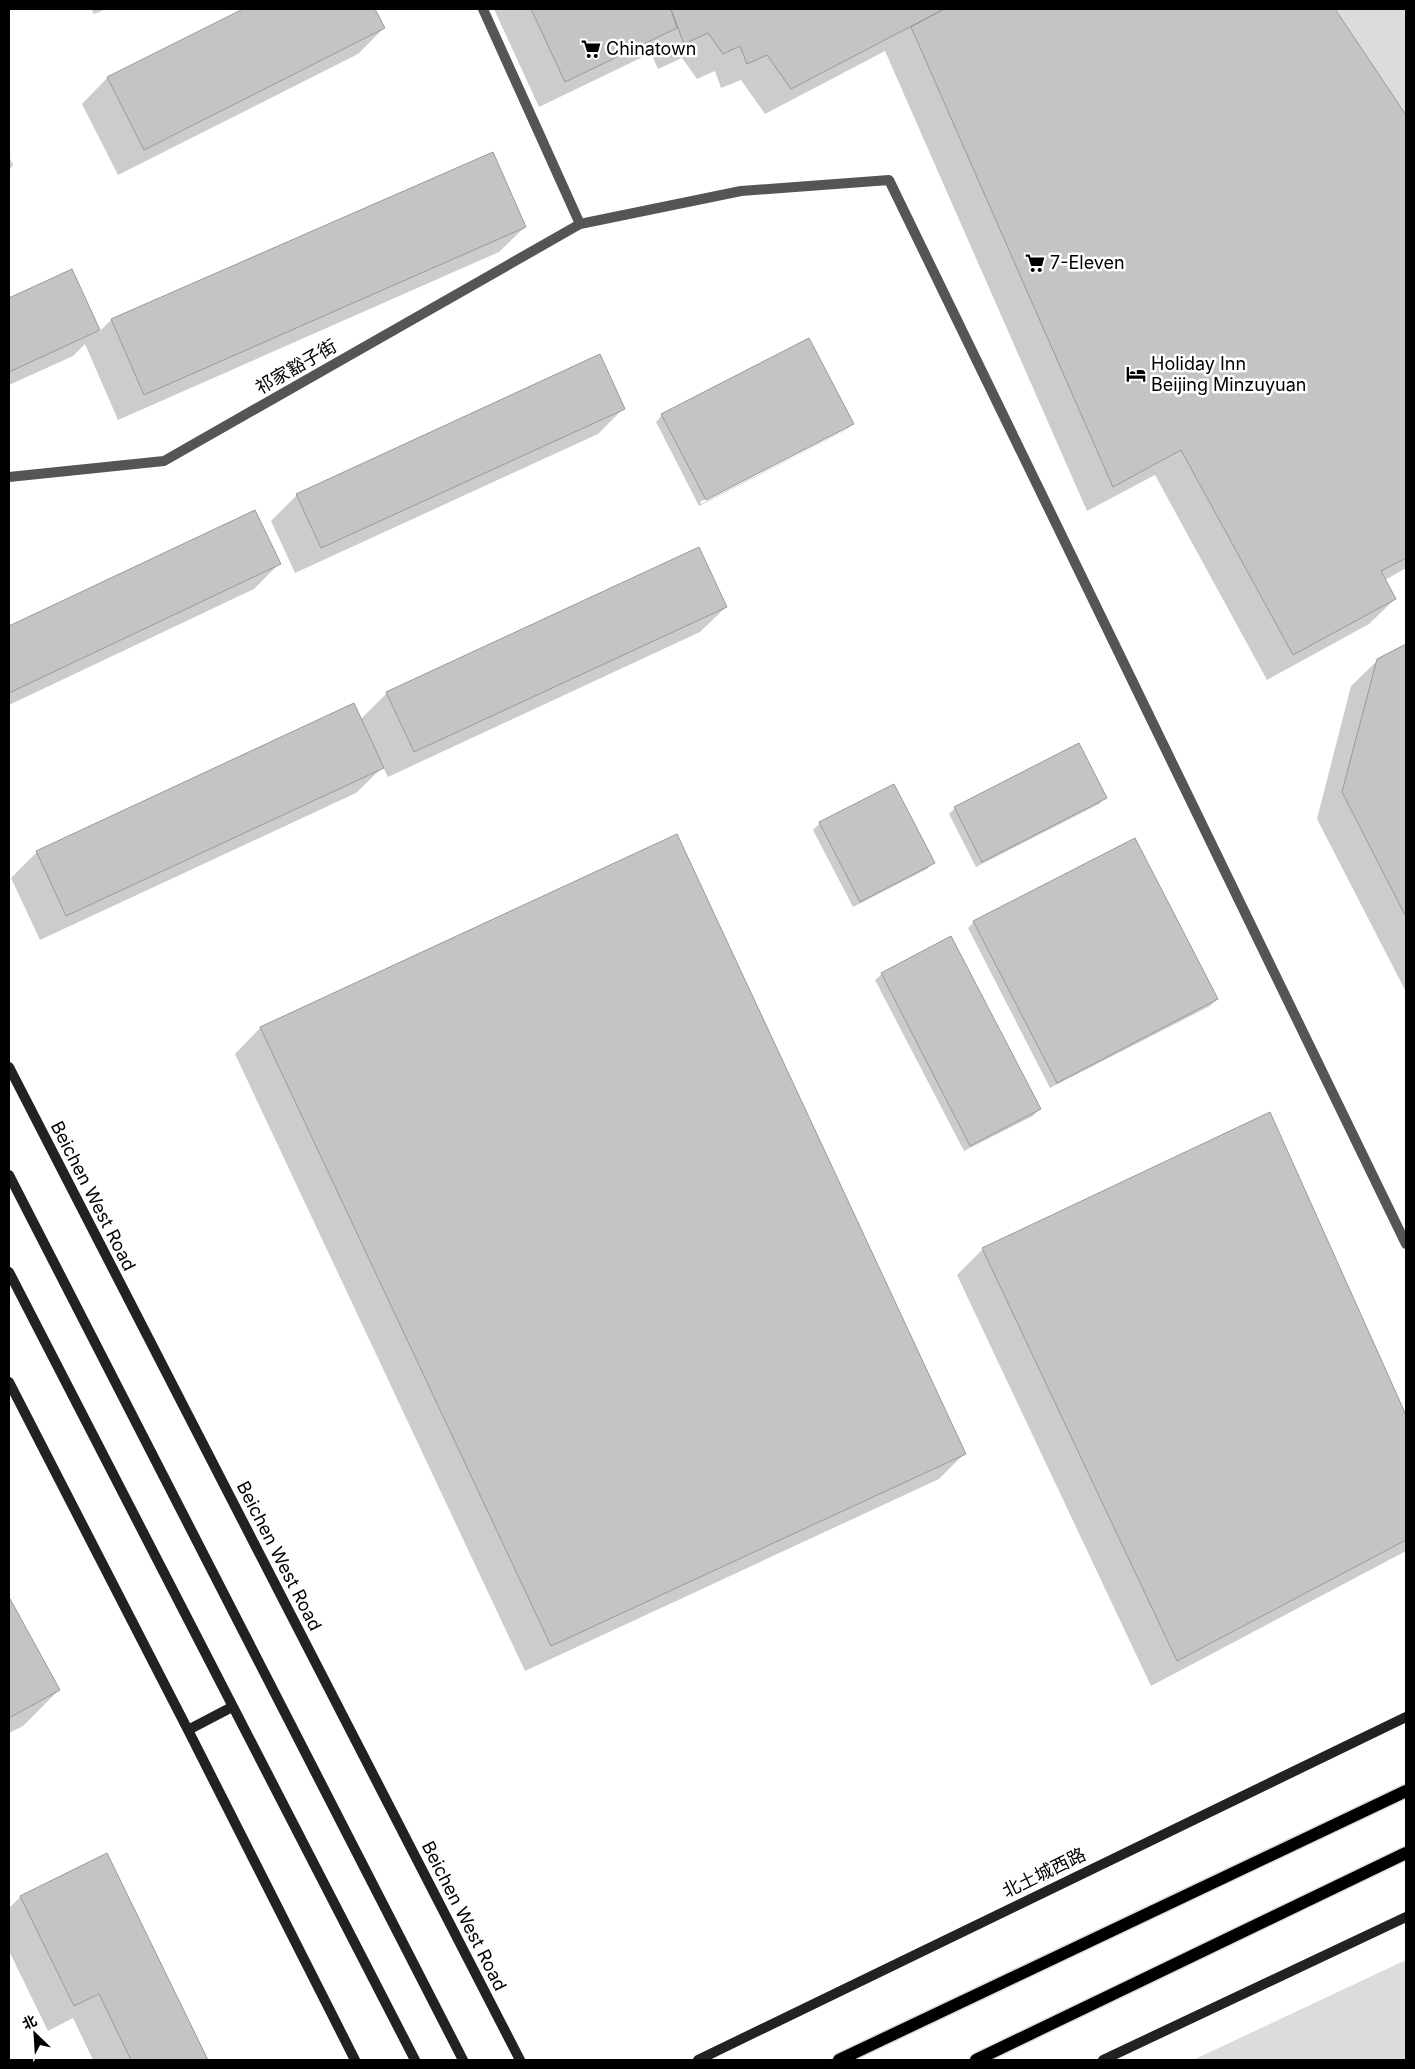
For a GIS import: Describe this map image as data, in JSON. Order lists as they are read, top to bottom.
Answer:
{
  "streets": {
    "street": ["祁家豁子街", "Beichen West Road", "北土城西路"]
  },
  "places": {
    "supermarket": ["Chinatown", "7-Eleven"],
    "hotel": ["Holiday Inn Beijing Minzuyuan"]
  },
  "north": "top left"
}
